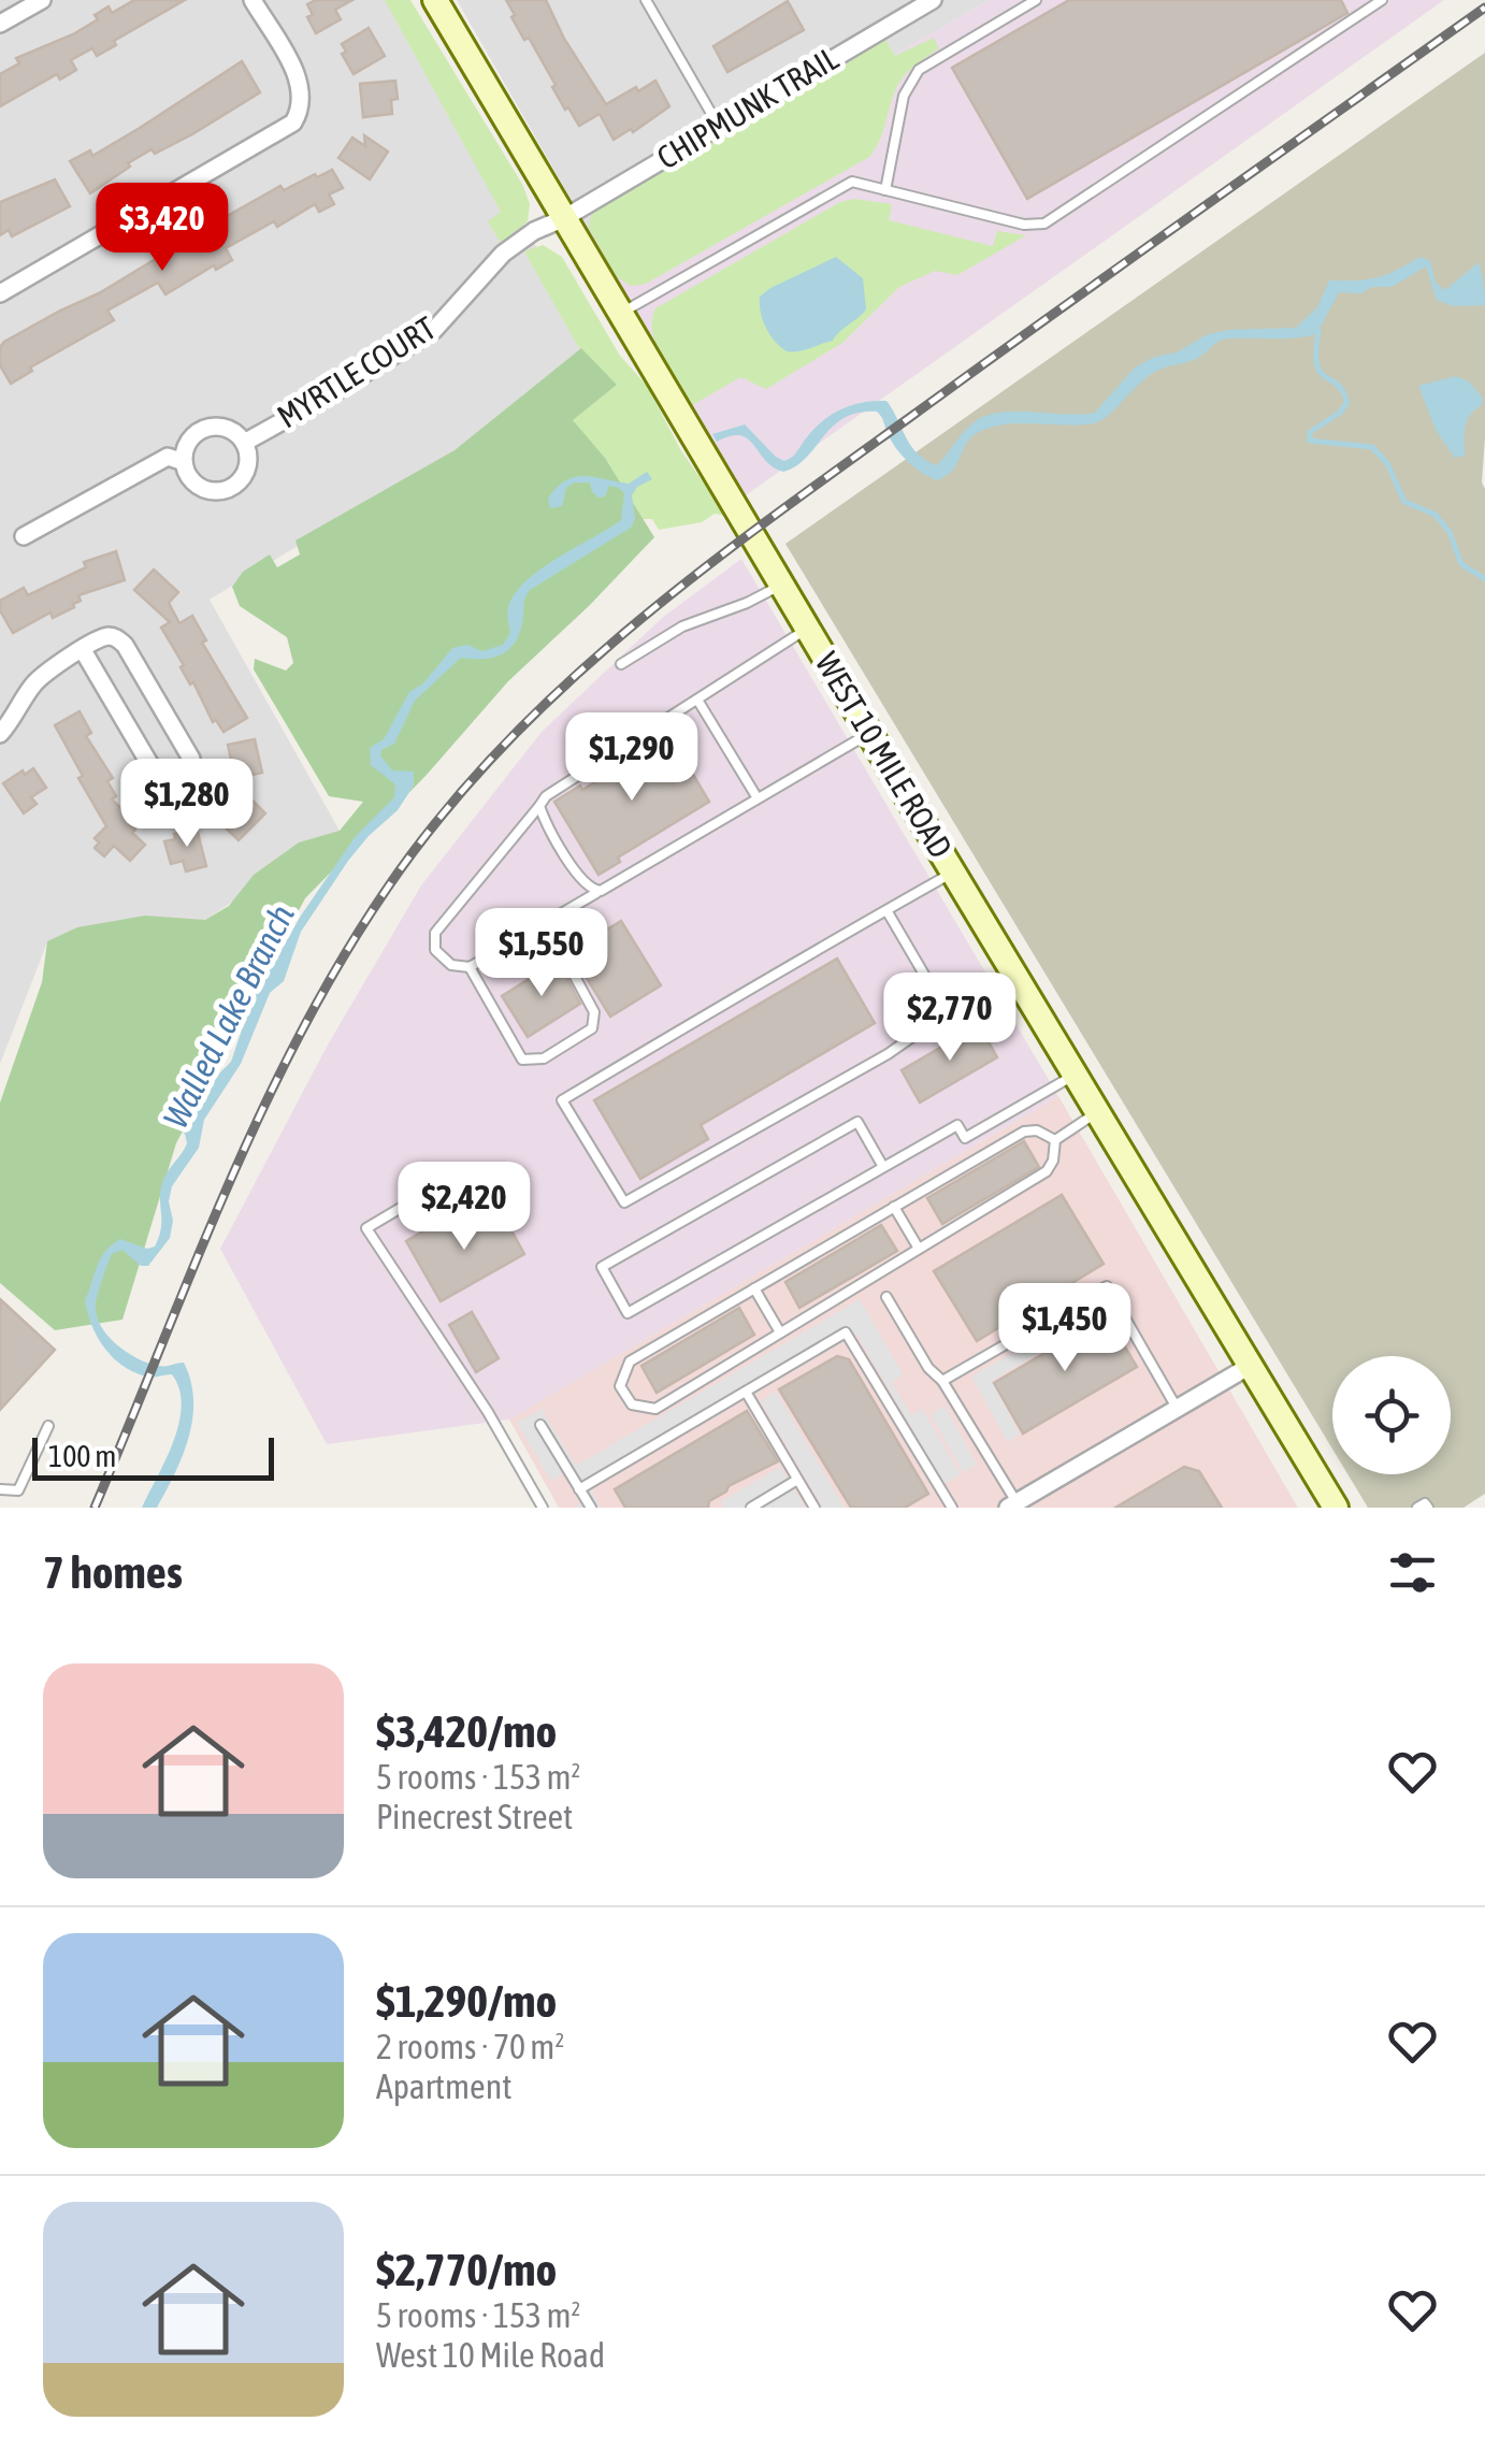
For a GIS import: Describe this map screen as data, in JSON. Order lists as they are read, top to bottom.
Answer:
{
  "streets": {
    "main road": ["WEST 10 MILE ROAD"],
    "street": ["CHIPMUNK TRAIL", "MYRTLE COURT"]
  },
  "crossings": [
    ["CHIPMUNK TRAIL", "MYRTLE COURT"],
    ["CHIPMUNK TRAIL", "WEST 10 MILE ROAD"],
    ["MYRTLE COURT", "WEST 10 MILE ROAD"]
  ],
  "water": ["Walled Lake Branch"],
  "scale_bar": "100 m",
  "page": {
    "price": [
      "$3,420",
      "$1,290",
      "$1,280",
      "$1,550",
      "$2,770",
      "$2,420",
      "$1,450"
    ],
    "scale": "100 m",
    "heading": "7 homes",
    "list": [
      {
        "name": "$3,420/mo",
        "note": "5 rooms · 153 m² · Pinecrest Street"
      },
      {
        "name": "$1,290/mo",
        "note": "2 rooms · 70 m² · Apartment"
      },
      {
        "name": "$2,770/mo",
        "note": "5 rooms · 153 m² · West 10 Mile Road"
      }
    ]
  }
}
